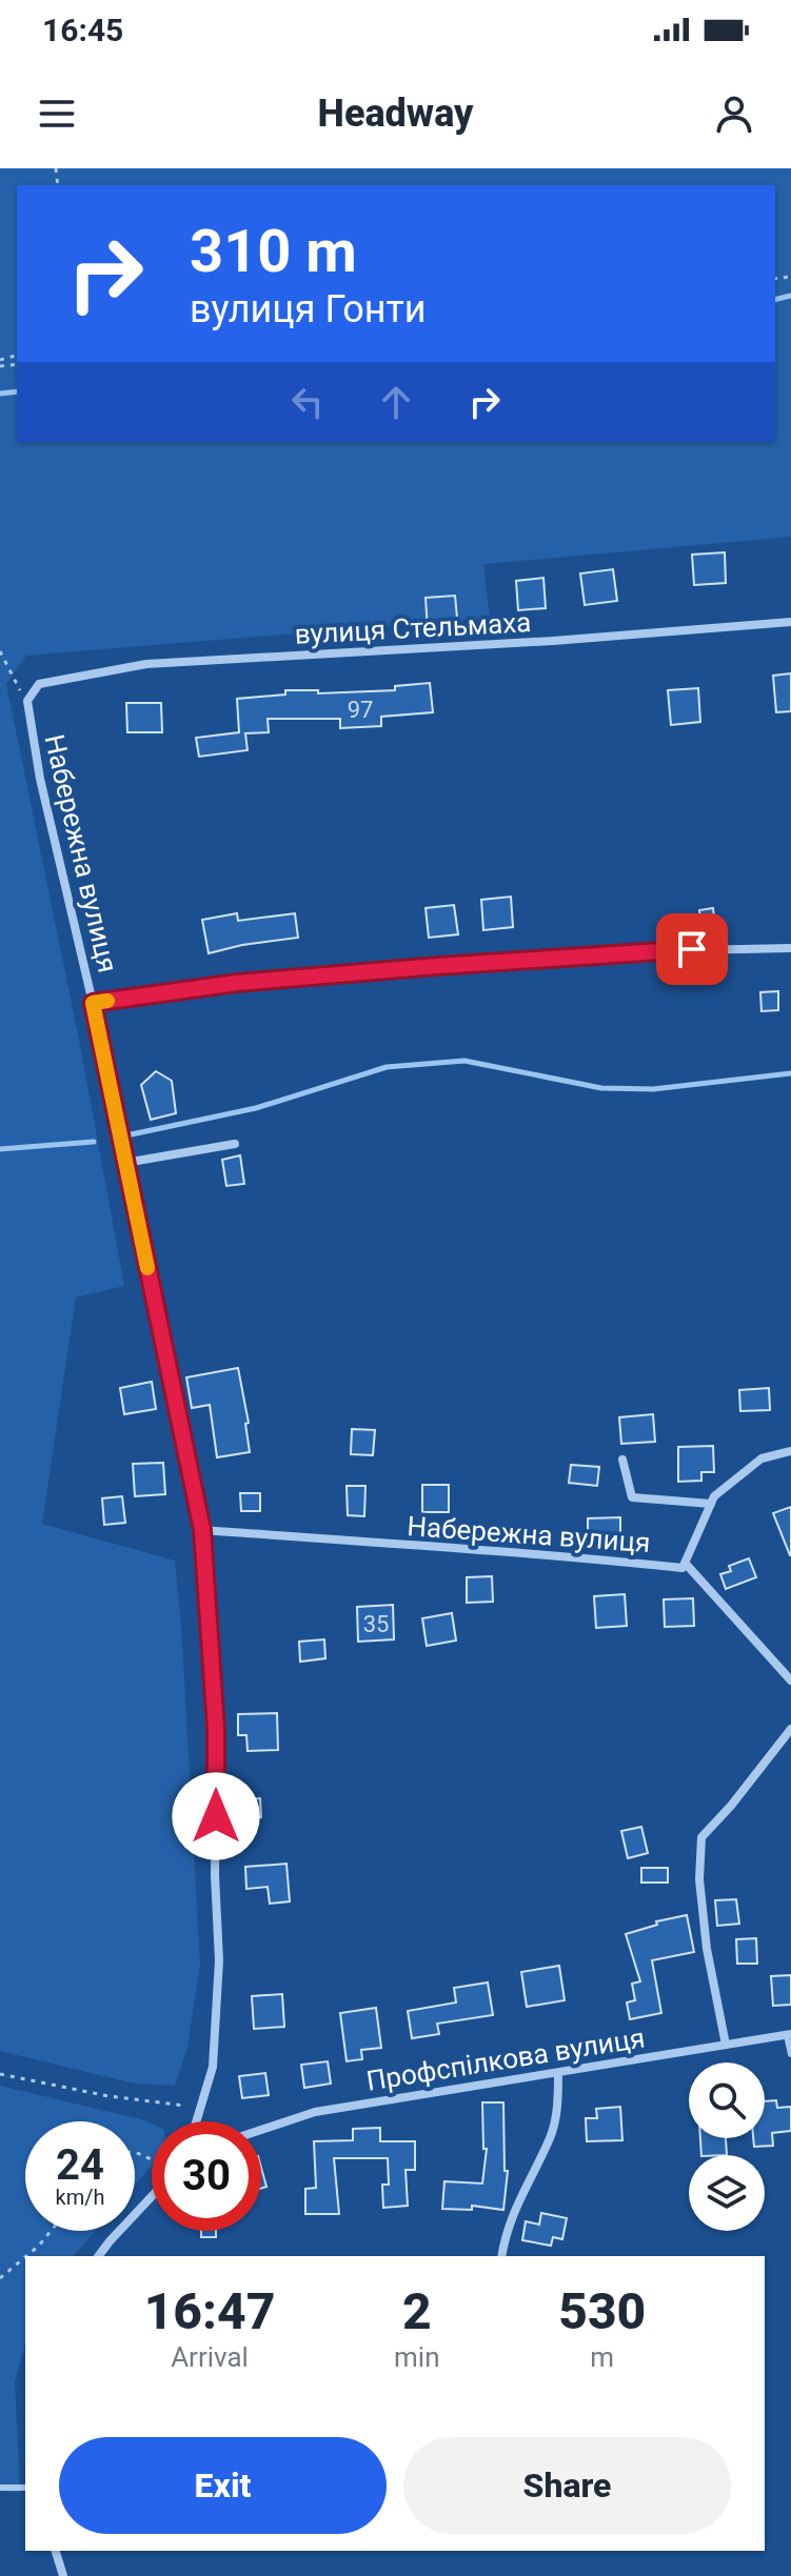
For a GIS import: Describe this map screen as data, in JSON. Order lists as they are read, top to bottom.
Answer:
{
  "streets": {
    "street": ["вулиця Стельмаха", "Набережна вулиця", "Профспілкова вулиця"]
  },
  "crossings": [
    ["вулиця Стельмаха", "Набережна вулиця"]
  ],
  "house_numbers": ["97", "35"],
  "page": {
    "status": "16:45",
    "header": "Headway",
    "turn": ["310 m", "вулиця Гонти"],
    "speed": "24 km/h",
    "limit": "30",
    "eta": [
      "16:47",
      "Arrival",
      "2",
      "min",
      "530",
      "m"
    ],
    "buttons": ["Exit", "Share"]
  }
}
